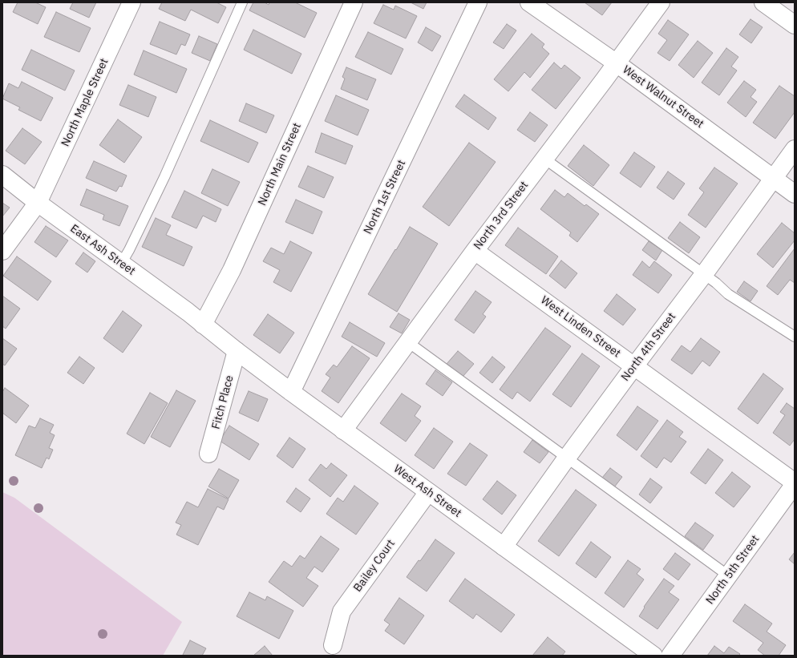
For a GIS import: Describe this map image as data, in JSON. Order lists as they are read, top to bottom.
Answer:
{
  "streets": {
    "street": [
      "West Walnut Street",
      "North Maple Street",
      "North Main Street",
      "North 1st Street",
      "North 3rd Street",
      "East Ash Street",
      "West Linden Street",
      "North 4th Street",
      "Fitch Place",
      "West Ash Street",
      "Bailey Court",
      "North 5th Street"
    ]
  },
  "crossings": [
    ["West Walnut Street", "North 3rd Street"],
    ["West Walnut Street", "North 4th Street"],
    ["North Maple Street", "East Ash Street"],
    ["North Main Street", "East Ash Street"],
    ["North Main Street", "West Ash Street"],
    ["North 1st Street", "West Ash Street"],
    ["North 3rd Street", "West Linden Street"],
    ["North 3rd Street", "West Ash Street"],
    ["East Ash Street", "West Ash Street"],
    ["West Linden Street", "North 4th Street"],
    ["West Linden Street", "North 5th Street"],
    ["North 4th Street", "West Ash Street"],
    ["Fitch Place", "West Ash Street"],
    ["West Ash Street", "Bailey Court"]
  ]
}
